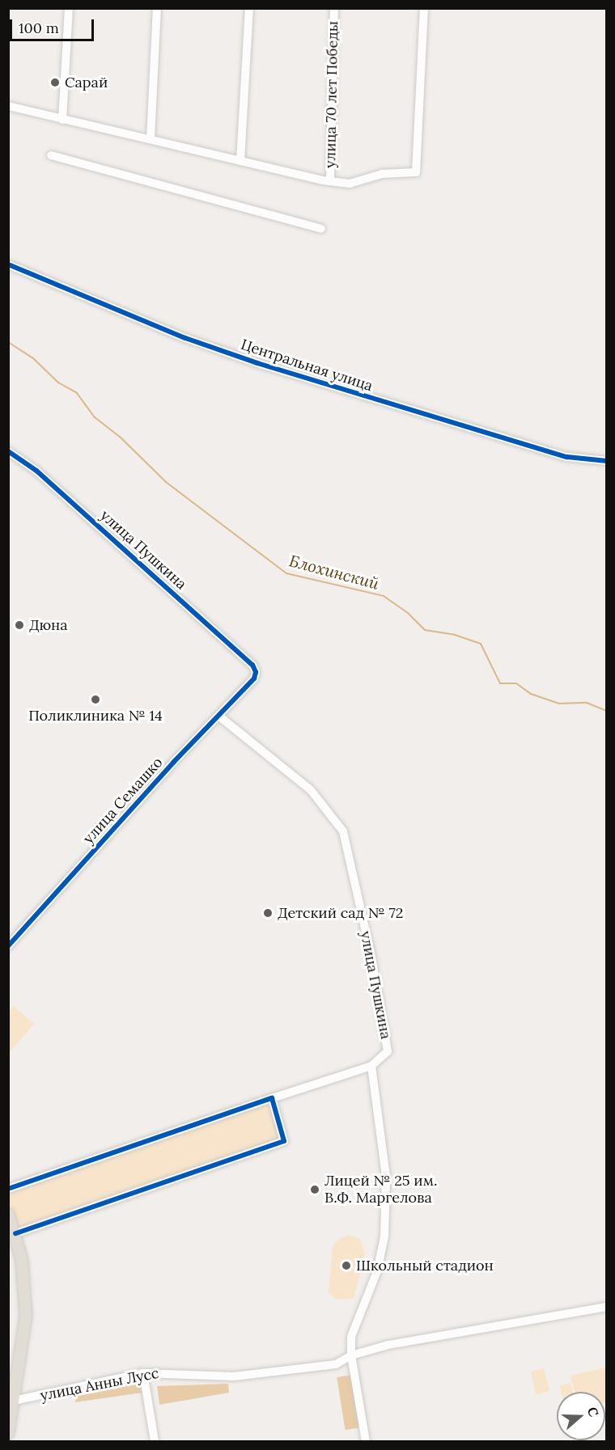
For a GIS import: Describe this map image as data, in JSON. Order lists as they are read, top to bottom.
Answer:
{
  "streets": {
    "street": [
      "улица 70 лет Победы",
      "Центральная улица",
      "улица Пушкина",
      "улица Семашко",
      "улица Анны Лусс"
    ]
  },
  "crossings": [
    ["улица Пушкина", "улица Семашко"]
  ],
  "water": ["Блохинский"],
  "places": [
    "Сарай",
    "Дюна",
    "Поликлиника № 14",
    "Детский сад № 72",
    "Лицей № 25 им. В.Ф. Маргелова",
    "Школьный стадион"
  ],
  "scale_bar": "100 m",
  "north": "right"
}
